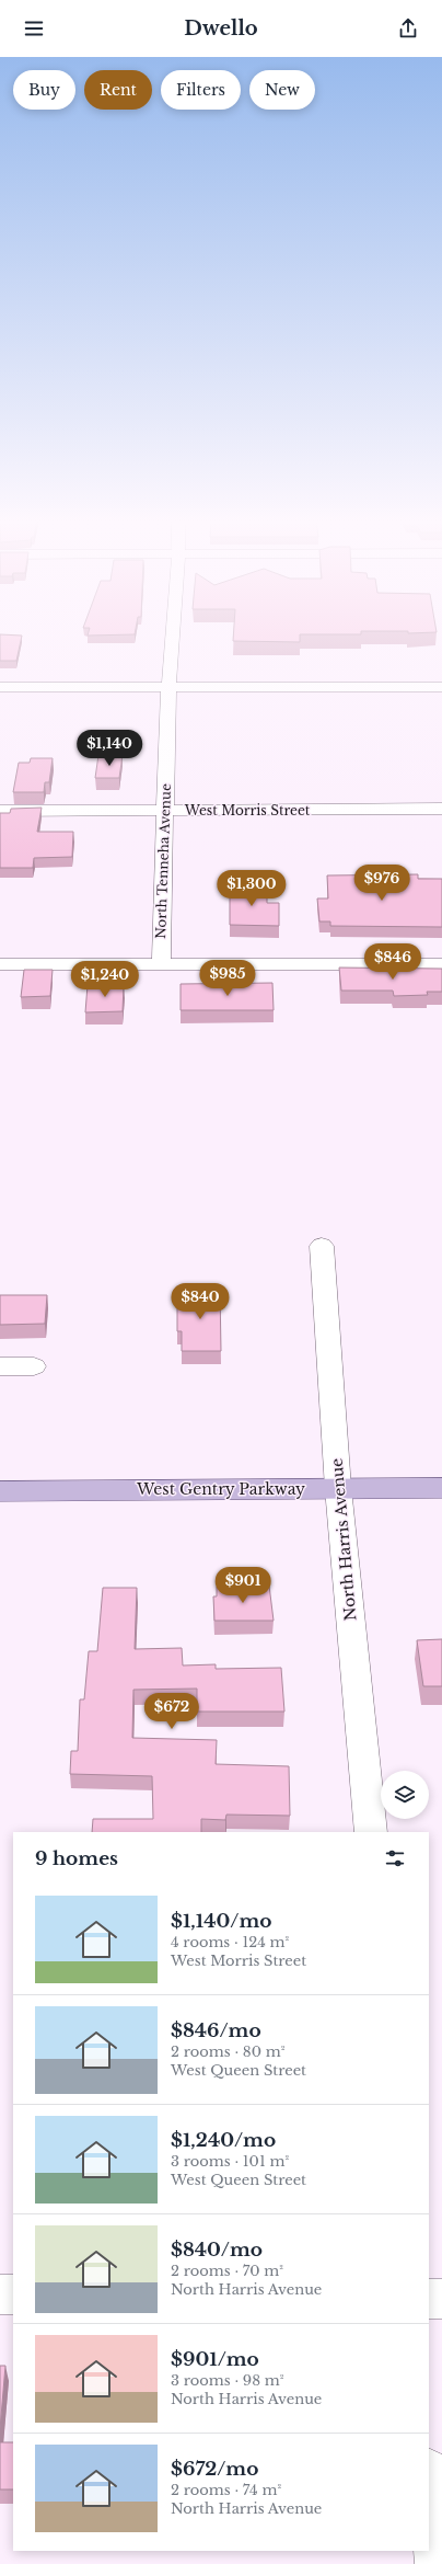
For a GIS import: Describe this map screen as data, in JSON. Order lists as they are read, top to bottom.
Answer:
{
  "streets": {
    "main road": ["West Gentry Parkway"],
    "street": ["West Morris Street", "North Tenneha Avenue", "North Harris Avenue"]
  },
  "crossings": [
    ["West Morris Street", "North Tenneha Avenue"],
    ["West Gentry Parkway", "North Harris Avenue"]
  ],
  "page": {
    "header": "Dwello",
    "chip": [
      "Buy",
      "Rent",
      "Filters",
      "New"
    ],
    "price": [
      "$1,140",
      "$976",
      "$1,300",
      "$846",
      "$985",
      "$1,240",
      "$840",
      "$901",
      "$672"
    ],
    "heading": "9 homes",
    "list": [
      {
        "name": "$1,140/mo",
        "note": "4 rooms · 124 m² · West Morris Street"
      },
      {
        "name": "$846/mo",
        "note": "2 rooms · 80 m² · West Queen Street"
      },
      {
        "name": "$1,240/mo",
        "note": "3 rooms · 101 m² · West Queen Street"
      },
      {
        "name": "$840/mo",
        "note": "2 rooms · 70 m² · North Harris Avenue"
      },
      {
        "name": "$901/mo",
        "note": "3 rooms · 98 m² · North Harris Avenue"
      },
      {
        "name": "$672/mo",
        "note": "2 rooms · 74 m² · North Harris Avenue"
      }
    ]
  }
}
